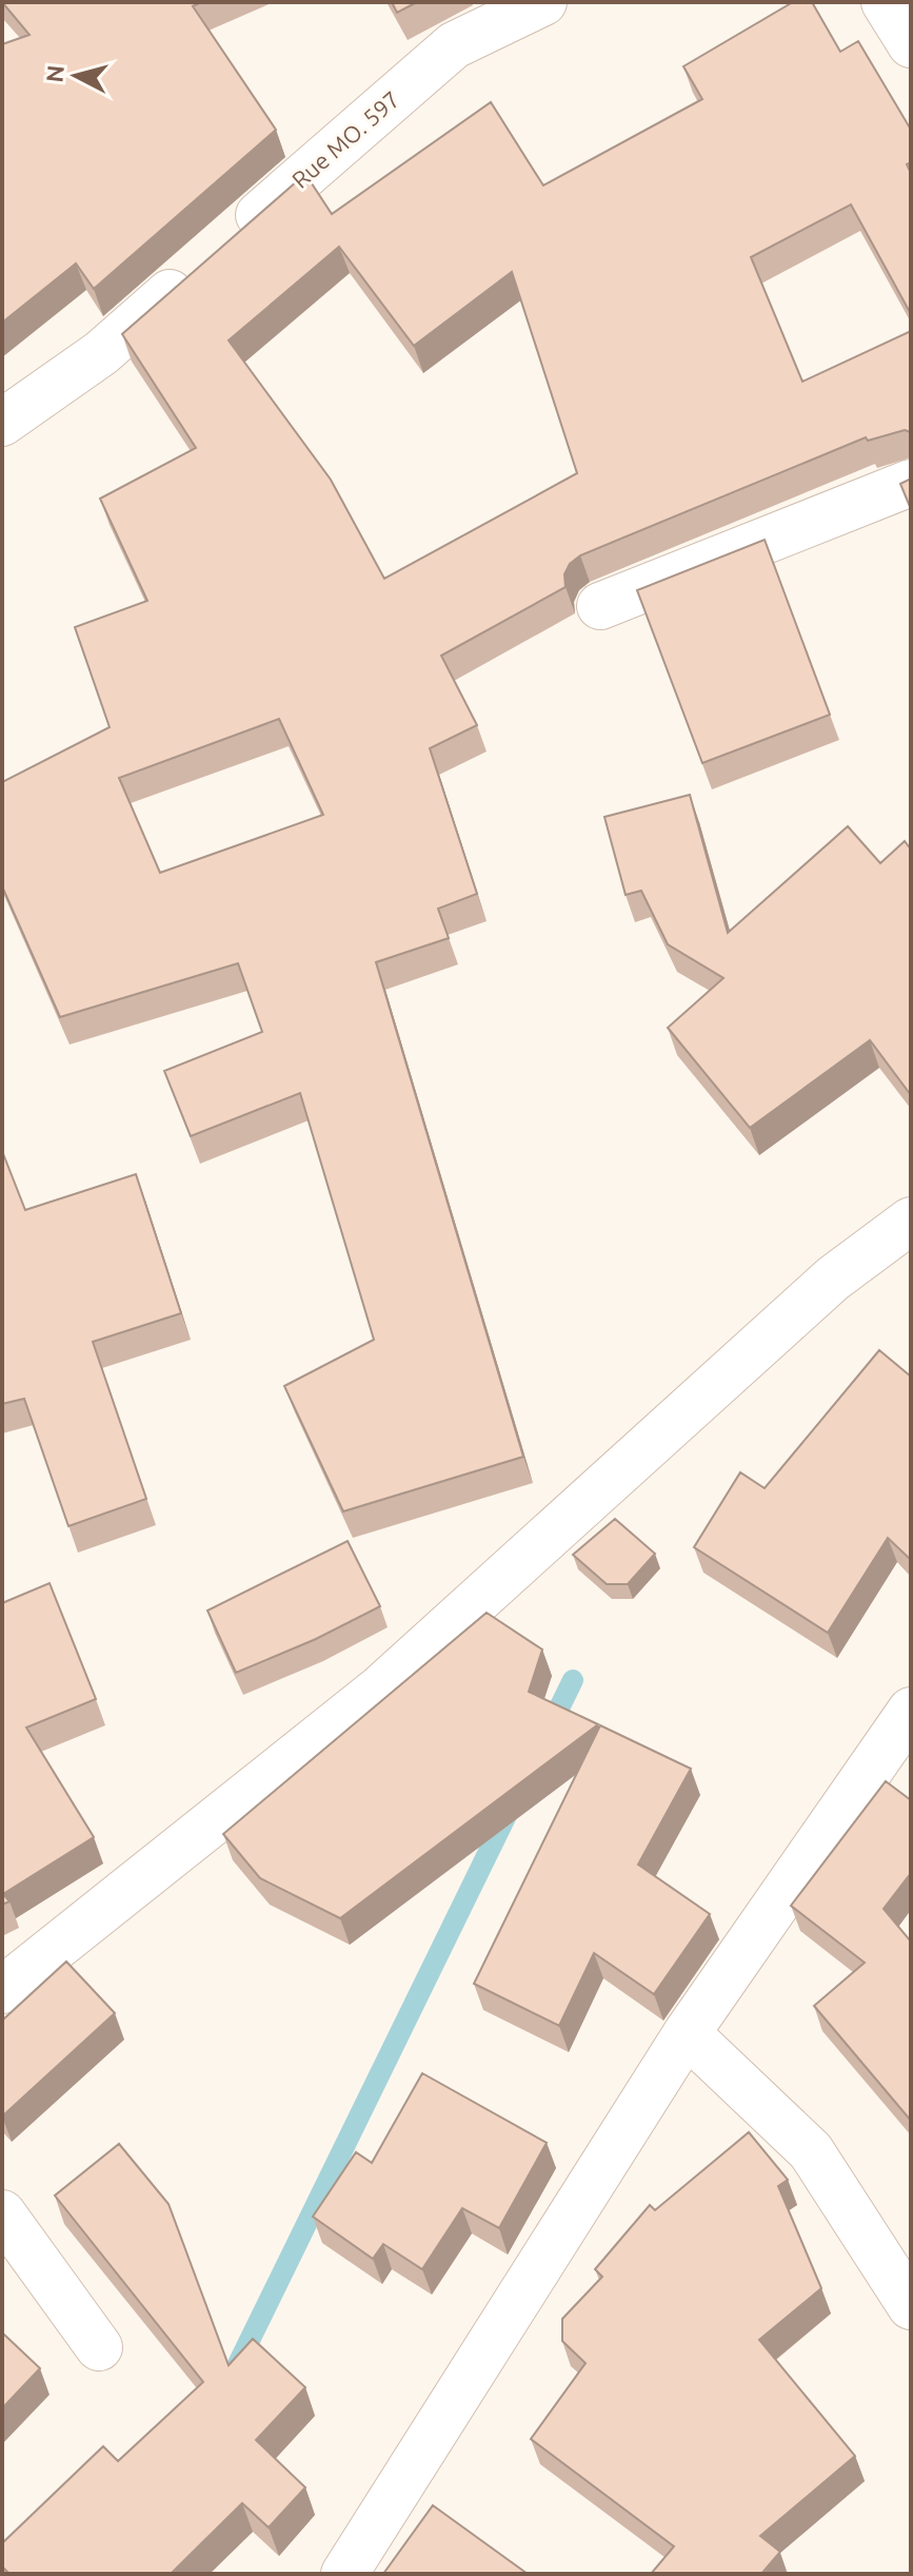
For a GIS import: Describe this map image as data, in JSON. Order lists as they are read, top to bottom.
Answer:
{
  "streets": {
    "street": ["Rue MO. 597"]
  },
  "north": "left"
}
